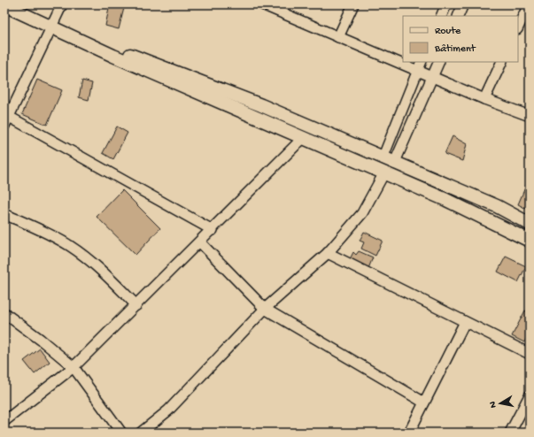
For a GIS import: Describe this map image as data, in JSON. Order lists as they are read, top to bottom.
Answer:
{
  "legend": ["Route", "Bâtiment"],
  "north": "left"
}
